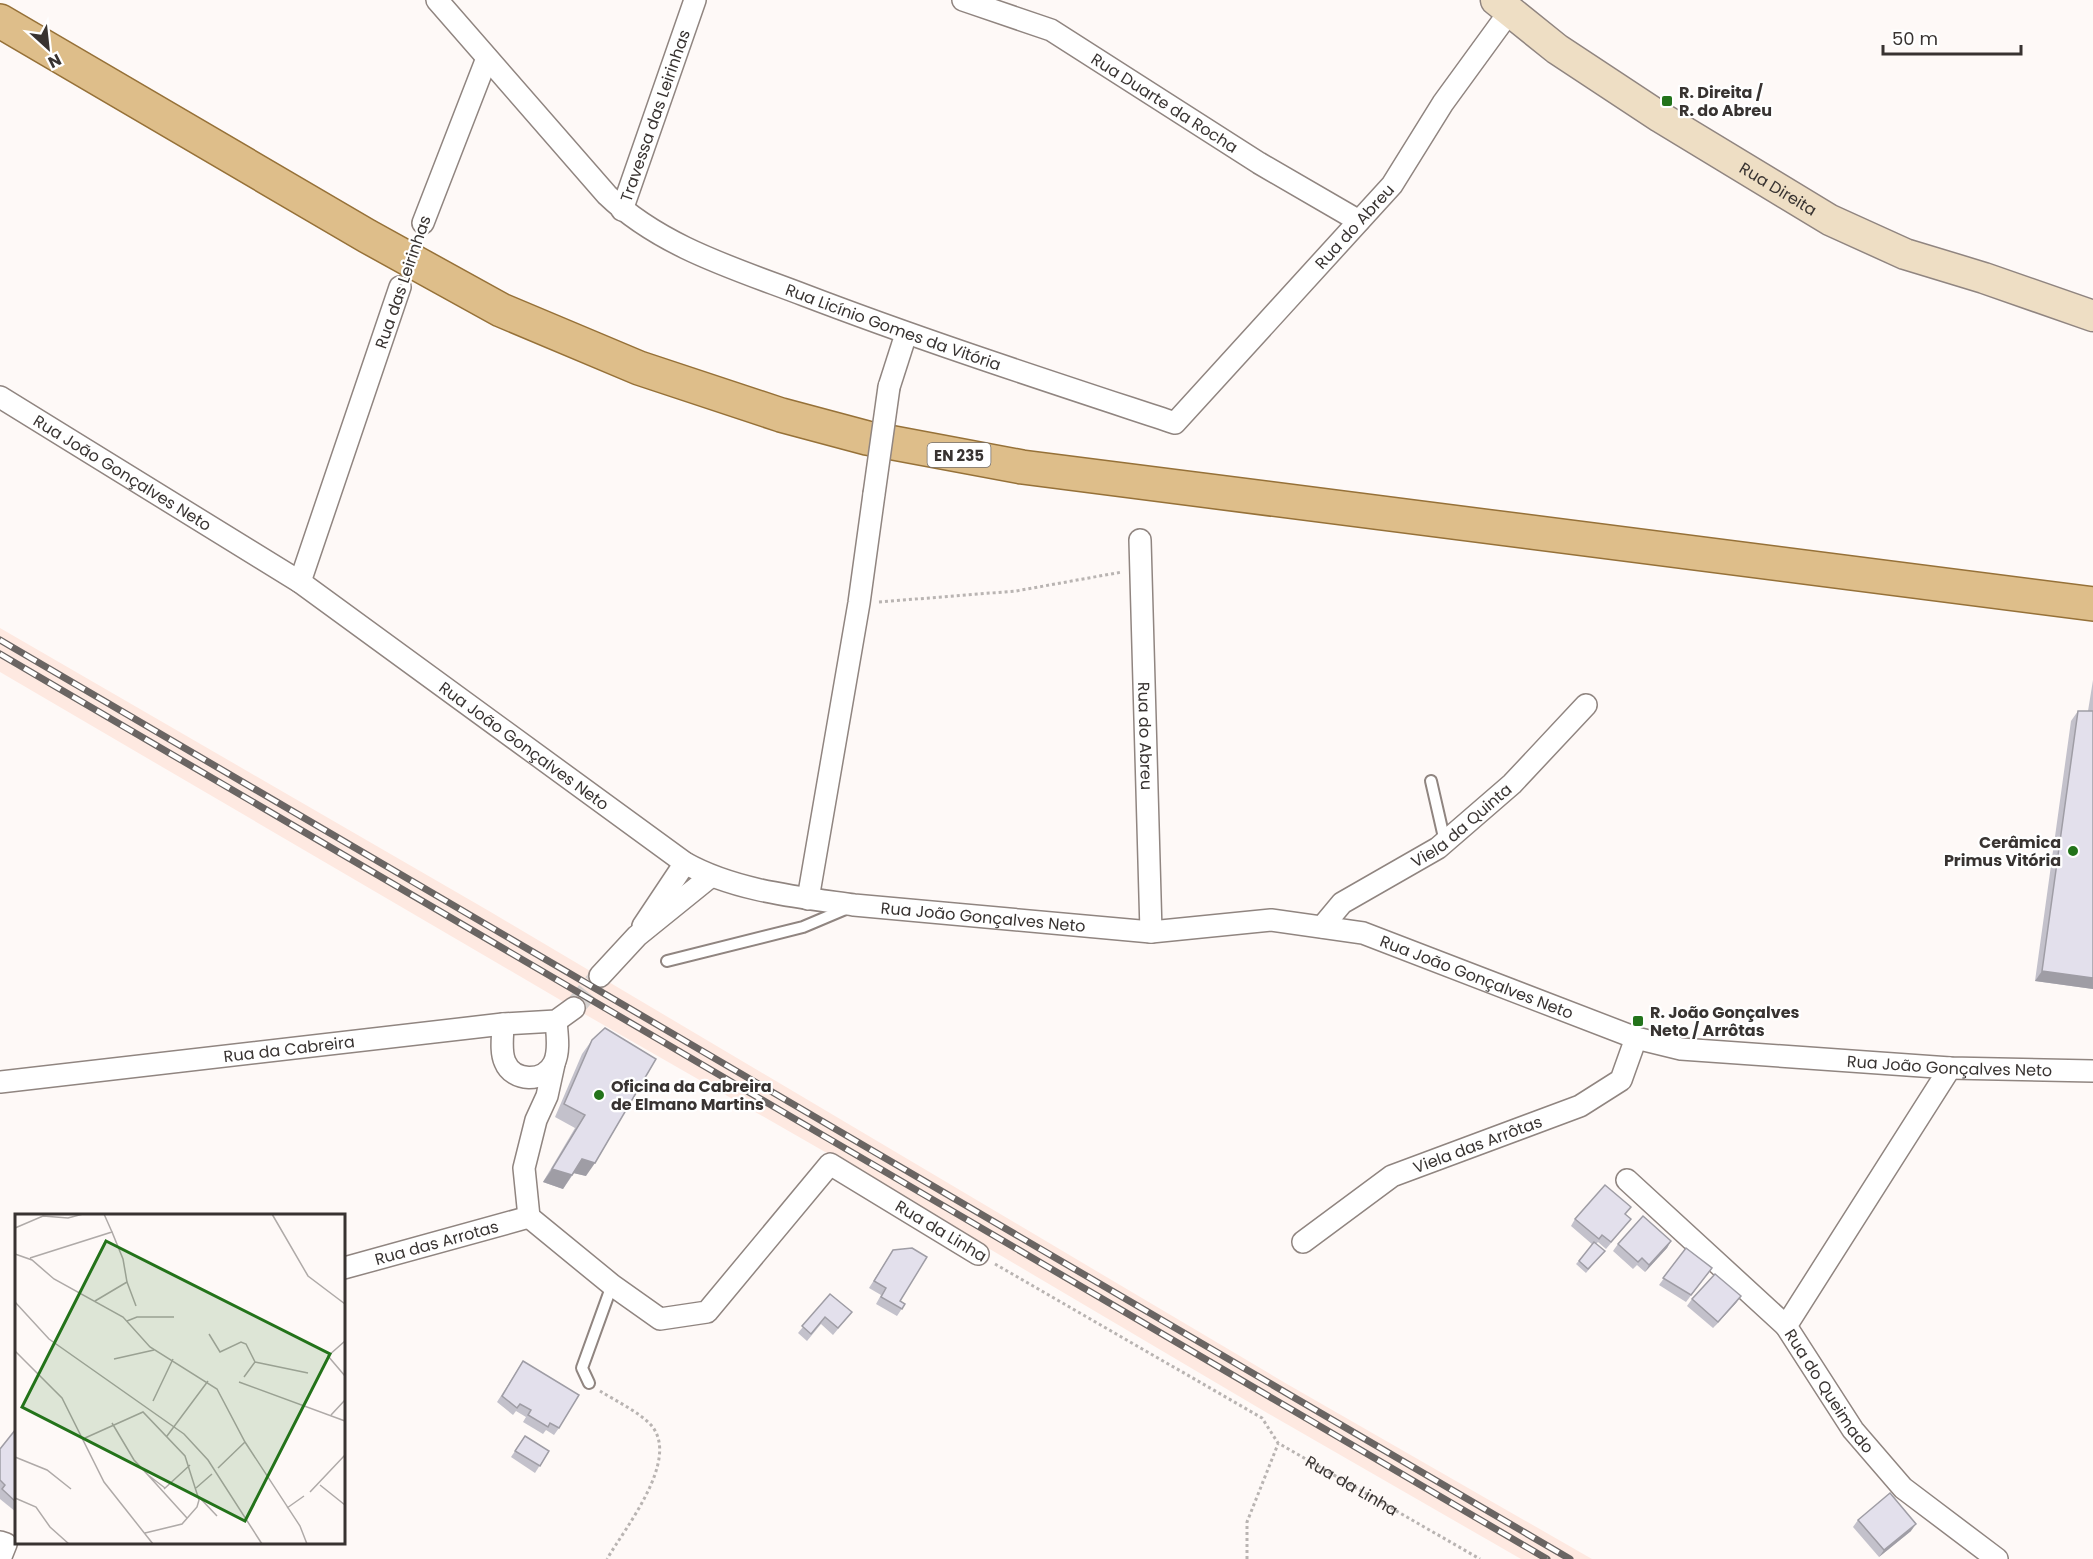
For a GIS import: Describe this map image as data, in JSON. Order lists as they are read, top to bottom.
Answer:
{
  "streets": {
    "main road": ["Rua Direita", "EN 235"],
    "street": [
      "Rua Duarte da Rocha",
      "Travessa das Leirinhas",
      "Rua do Abreu",
      "Rua das Leirinhas",
      "Rua Licínio Gomes da Vitória",
      "Rua João Gonçalves Neto",
      "Viela da Quinta",
      "Rua da Cabreira",
      "Viela das Arrôtas",
      "Rua da Linha",
      "Rua das Arrotas",
      "Rua do Queimado"
    ]
  },
  "crossings": [
    ["Rua Duarte da Rocha", "Rua do Abreu"],
    ["Travessa das Leirinhas", "Rua das Leirinhas"],
    ["Travessa das Leirinhas", "Rua Licínio Gomes da Vitória"],
    ["Rua Direita", "Rua do Abreu"],
    ["Rua do Abreu", "Rua Licínio Gomes da Vitória"],
    ["Rua do Abreu", "Rua João Gonçalves Neto"],
    ["Rua das Leirinhas", "Rua João Gonçalves Neto"],
    ["Rua João Gonçalves Neto", "Viela da Quinta"],
    ["Rua João Gonçalves Neto", "Viela das Arrôtas"],
    ["Rua João Gonçalves Neto", "Rua do Queimado"],
    ["Rua da Linha", "Rua das Arrotas"]
  ],
  "places": {
    "transit": ["R. Direita / R. do Abreu", "R. João Gonçalves Neto / Arrôtas"],
    "other": ["Cerâmica Primus Vitória", "Oficina da Cabreira de Elmano Martins"]
  },
  "scale_bar": "50 m",
  "north": "bottom right"
}
